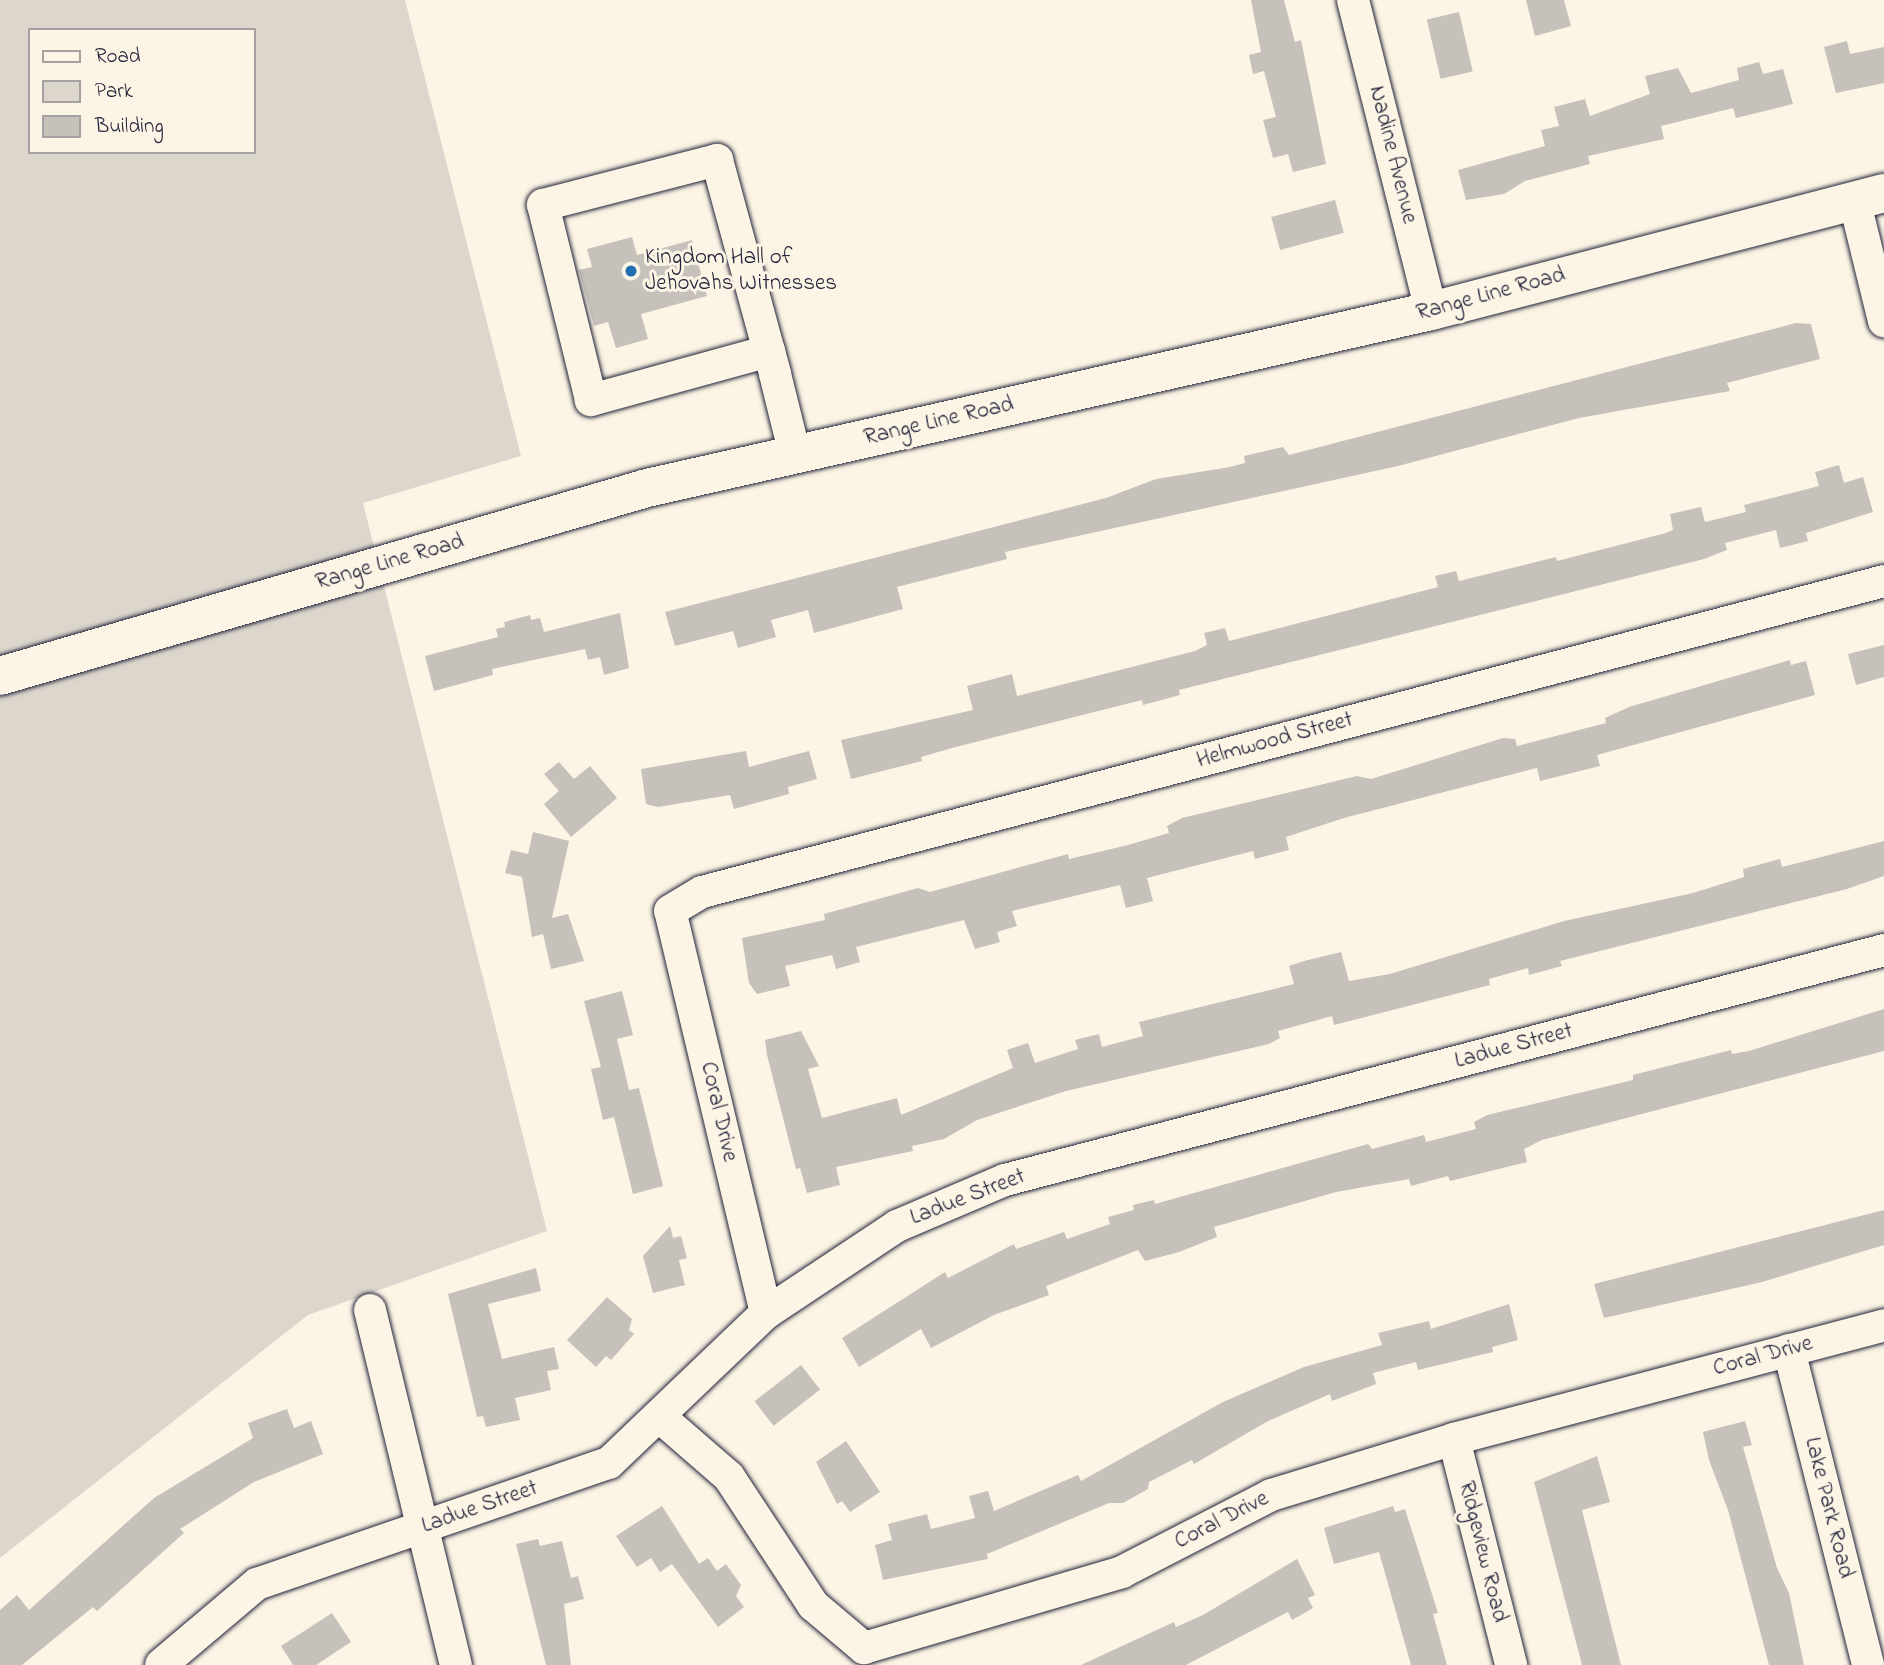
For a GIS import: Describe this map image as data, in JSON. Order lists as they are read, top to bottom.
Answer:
{
  "streets": {
    "main road": ["Range Line Road"],
    "street": [
      "Nadine Avenue",
      "Helmwood Street",
      "Ladue Street",
      "Coral Drive",
      "Lake Park Road",
      "Ridgeview Road"
    ]
  },
  "crossings": [
    ["Nadine Avenue", "Range Line Road"],
    ["Helmwood Street", "Coral Drive"],
    ["Ladue Street", "Coral Drive"],
    ["Coral Drive", "Lake Park Road"],
    ["Coral Drive", "Ridgeview Road"]
  ],
  "places": ["Kingdom Hall of Jehovahs Witnesses"],
  "legend": ["Road", "Park", "Building"]
}
